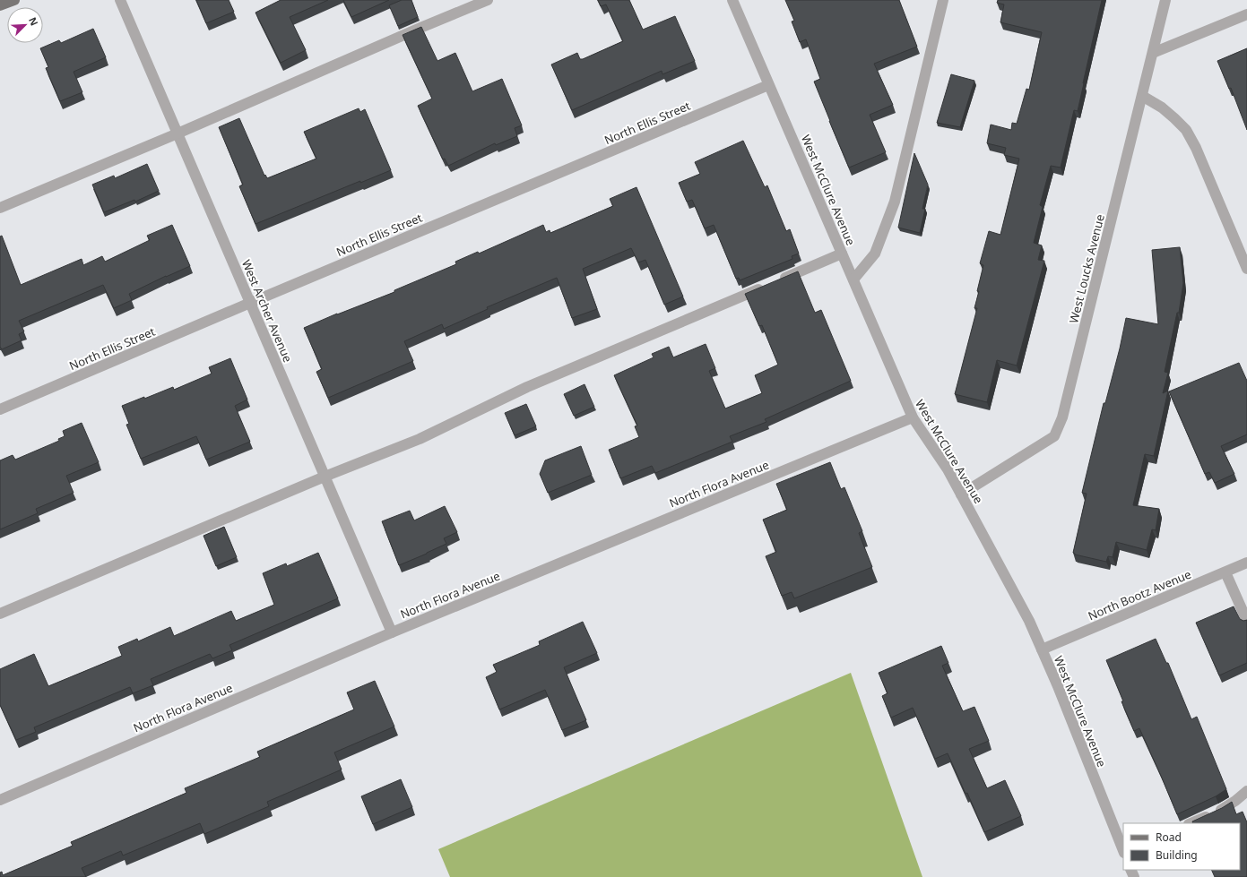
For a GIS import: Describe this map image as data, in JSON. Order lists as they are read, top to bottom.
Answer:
{
  "streets": {
    "street": [
      "North Ellis Street",
      "West McClure Avenue",
      "West Loucks Avenue",
      "West Archer Avenue",
      "North Flora Avenue",
      "North Bootz Avenue"
    ]
  },
  "crossings": [
    ["North Ellis Street", "West McClure Avenue"],
    ["North Ellis Street", "West Archer Avenue"],
    ["West McClure Avenue", "West Loucks Avenue"],
    ["West McClure Avenue", "North Flora Avenue"],
    ["West McClure Avenue", "North Bootz Avenue"],
    ["West Archer Avenue", "North Flora Avenue"]
  ],
  "legend": ["Road", "Building"],
  "north": "top right"
}
